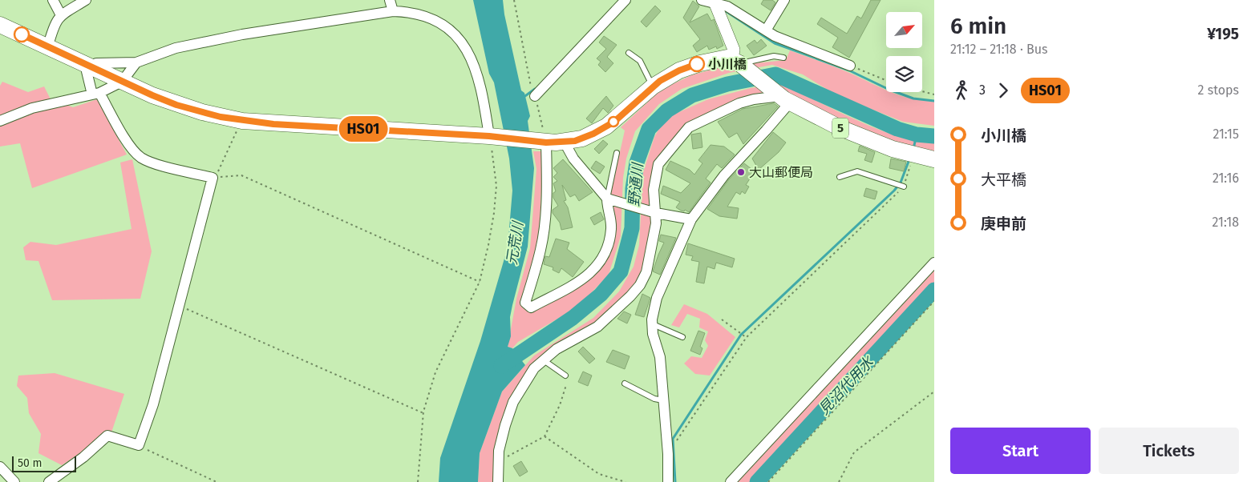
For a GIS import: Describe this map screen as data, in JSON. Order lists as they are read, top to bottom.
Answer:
{
  "streets": {
    "main road": ["5"]
  },
  "water": ["野通川", "元荒川", "見沼代用水"],
  "places": ["小川橋", "大山郵便局"],
  "lines": ["bus line HS01"],
  "scale_bar": "50 m",
  "north": "top right",
  "page": {
    "on_map": "HS01",
    "heading": ["6 min", "21:12 – 21:18 · Bus", "¥195"],
    "legs": ["3", "HS01", "2 stops"],
    "list": [
      {
        "name": "小川橋",
        "value": "21:15"
      },
      {
        "name": "大平橋",
        "value": "21:16"
      },
      {
        "name": "庚申前",
        "value": "21:18"
      }
    ],
    "buttons": ["Start", "Tickets"],
    "scale": "50 m"
  }
}
